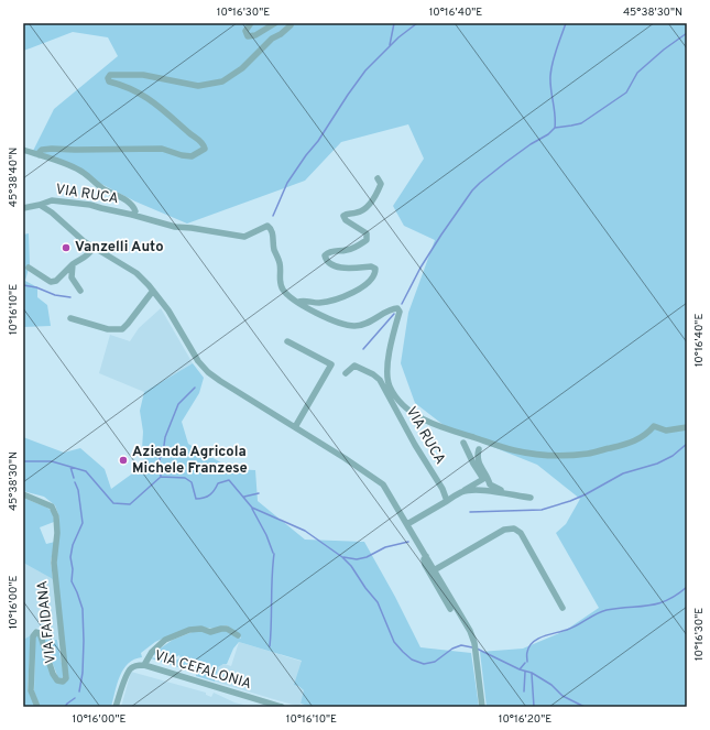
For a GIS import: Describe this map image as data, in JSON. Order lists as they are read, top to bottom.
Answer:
{
  "streets": {
    "street": ["VIA RUCA", "VIA FAIDANA", "VIA CEFALONIA"]
  },
  "places": ["Vanzelli Auto", "Azienda Agricola Michele Franzese"],
  "coordinates": [
    "10°16'30\"E",
    "10°16'40\"E",
    "45°38'30\"N",
    "45°38'40\"N",
    "10°16'10\"E",
    "10°16'00\"E",
    "10°16'20\"E"
  ]
}
